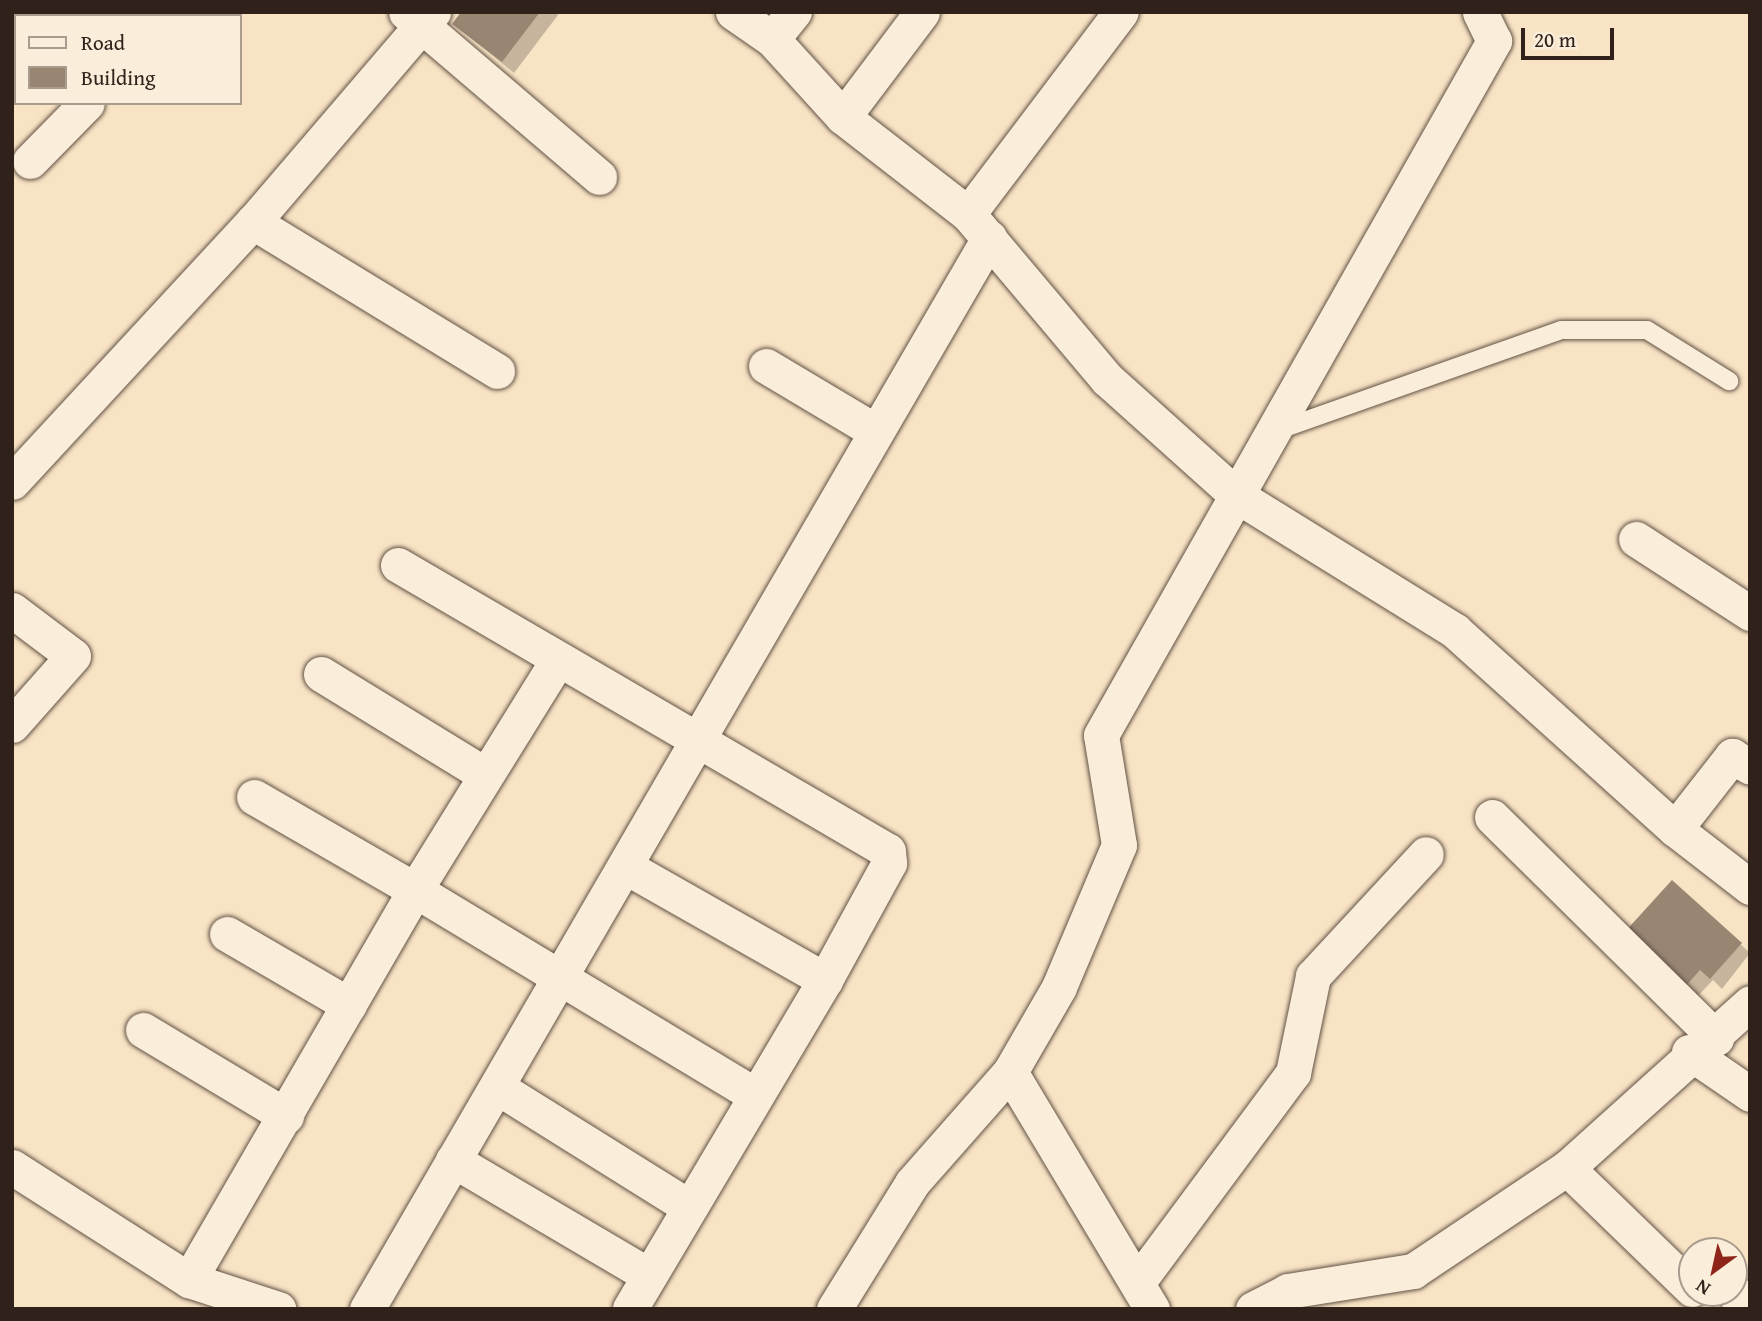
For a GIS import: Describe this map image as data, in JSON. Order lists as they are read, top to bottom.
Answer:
{
  "legend": ["Road", "Building"],
  "scale_bar": "20 m",
  "north": "bottom left"
}
